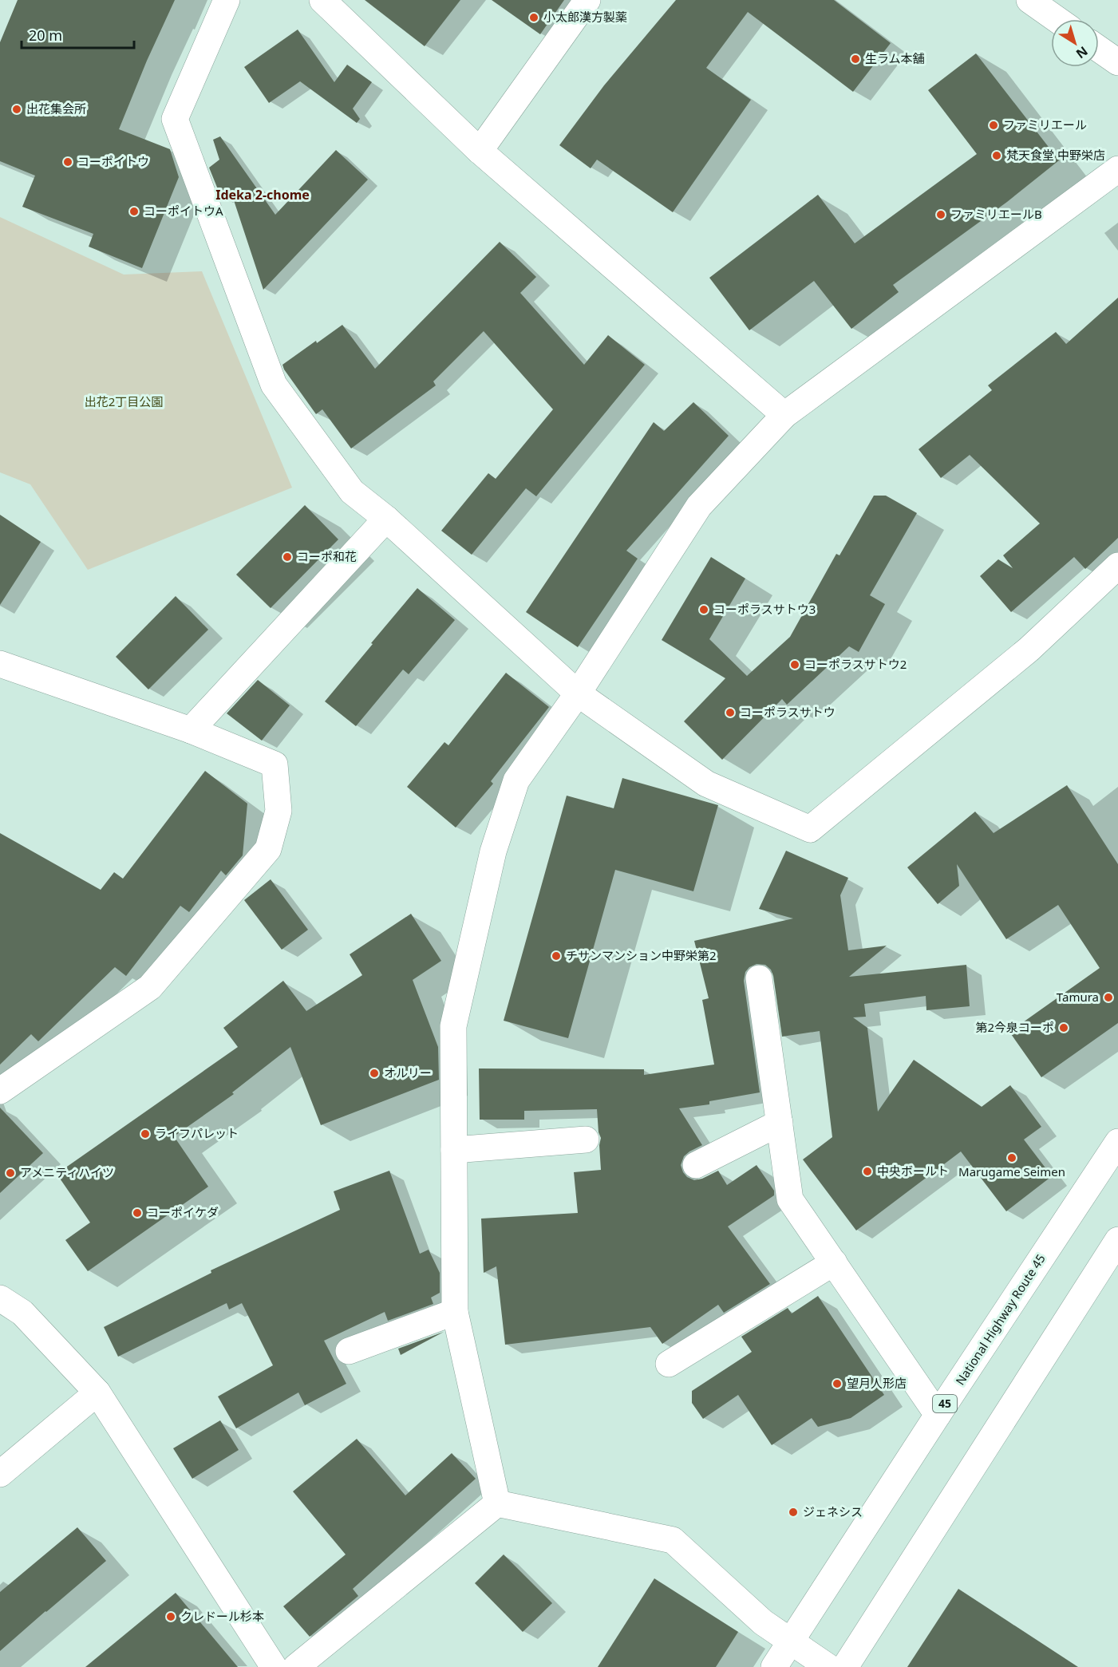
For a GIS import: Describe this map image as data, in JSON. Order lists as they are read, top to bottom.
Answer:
{
  "streets": {
    "main road": ["National Highway Route 45", "45"]
  },
  "districts": ["Ideka 2-chome"],
  "parks": ["出花2丁目公園"],
  "places": [
    "小太郎漢方製薬",
    "生ラム本舗",
    "出花集会所",
    "ファミリエール",
    "梵天食堂 中野栄店",
    "コーポイトウ",
    "コーポイトウA",
    "ファミリエールB",
    "コーポ和花",
    "コーポラスサトウ3",
    "コーポラスサトウ2",
    "コーポラスサトウ",
    "チサンマンション中野栄第2",
    "Tamura",
    "第2今泉コーポ",
    "オルリー",
    "ライフパレット",
    "Marugame Seimen",
    "中央ボールト",
    "アメニティハイツ",
    "コーポイケダ",
    "望月人形店",
    "ジェネシス",
    "クレドール杉本"
  ],
  "scale_bar": "20 m",
  "north": "bottom right"
}
